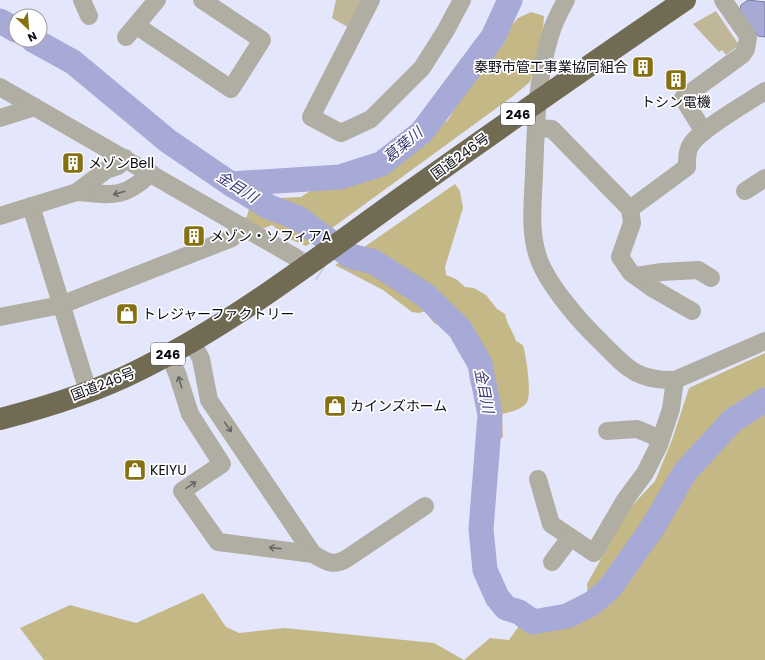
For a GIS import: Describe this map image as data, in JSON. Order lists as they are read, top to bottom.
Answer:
{
  "streets": {
    "highway": ["246", "国道246号"]
  },
  "water": ["葛葉川", "金目川"],
  "places": {
    "building": [
      "秦野市管工事業協同組合",
      "トシン電機",
      "メゾンBell",
      "メゾン・ソフィアA"
    ],
    "shop": ["トレジャーファクトリー", "カインズホーム", "KEIYU"]
  },
  "north": "bottom right"
}
